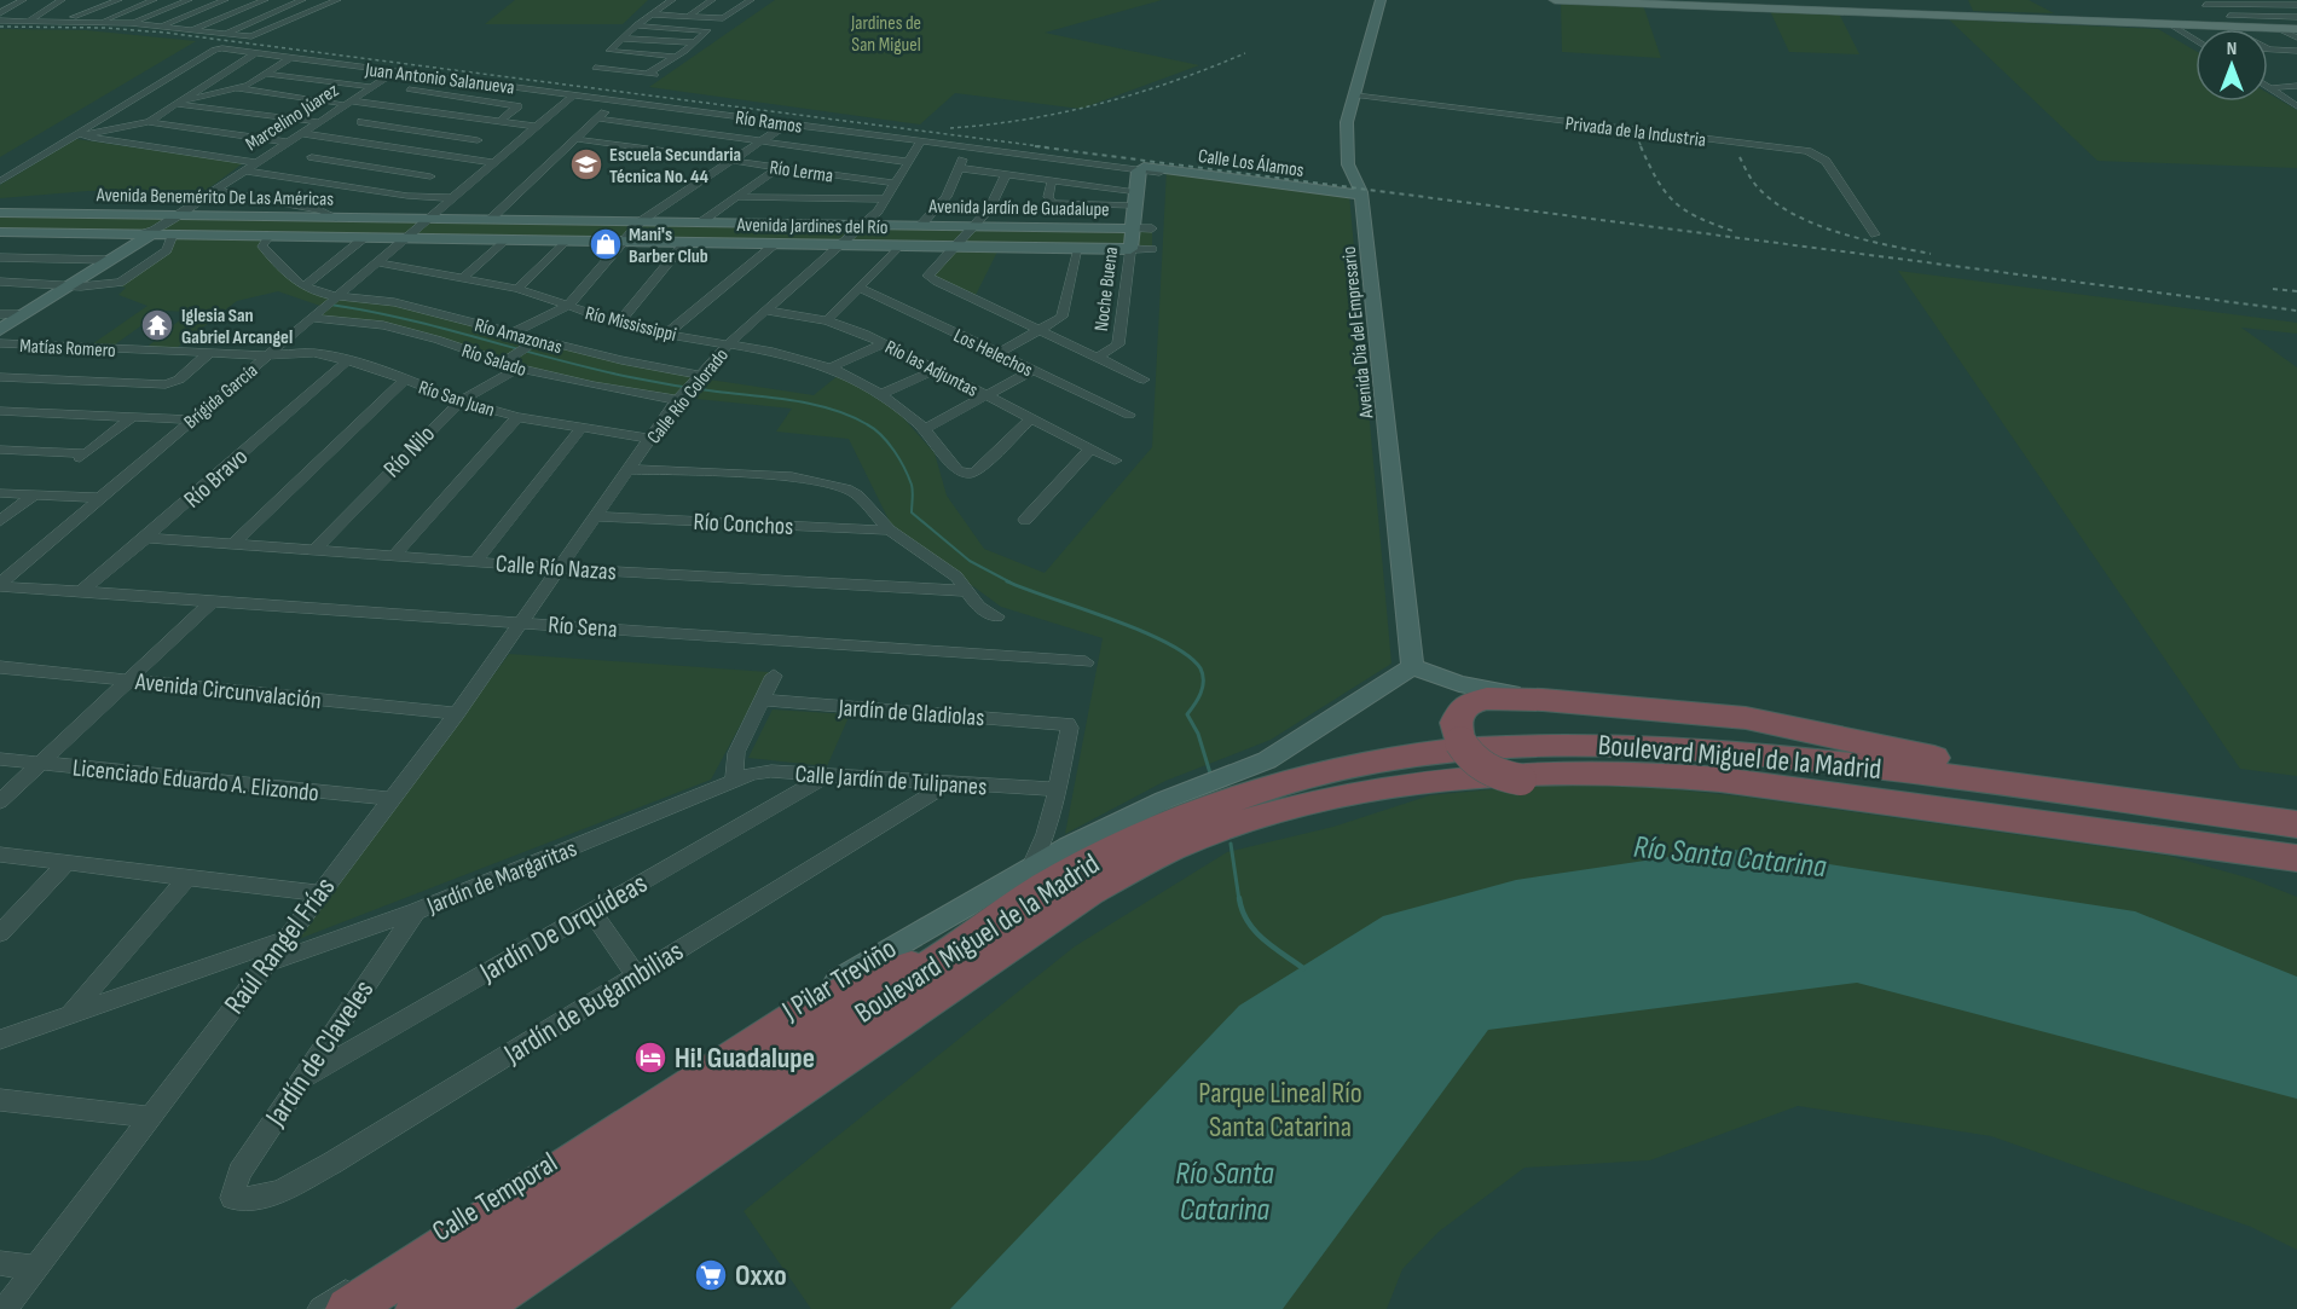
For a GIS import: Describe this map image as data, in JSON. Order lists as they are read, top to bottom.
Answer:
{
  "streets": {
    "highway": ["Boulevard Miguel de la Madrid"],
    "street": [
      "Juan Antonio Salanueva",
      "Marcelino Júarez",
      "Río Ramos",
      "Privada de la Industria",
      "Calle Los Álamos",
      "Río Lerma",
      "Avenida Benemérito De Las Américas",
      "Avenida Jardín de Guadalupe",
      "Avenida Jardines del Río",
      "Noche Buena",
      "Río Mississippi",
      "Avenida Día del Empresario",
      "Río Amazonas",
      "Matías Romero",
      "Los Helechos",
      "Río Salado",
      "Río las Adjuntas",
      "Brígida García",
      "Calle Río Colorado",
      "Río San Juan",
      "Río Nilo",
      "Río Bravo",
      "Río Conchos",
      "Calle Río Nazas",
      "Río Sena",
      "Avenida Circunvalación",
      "Jardín de Gladiolas",
      "Licenciado Eduardo A. Elizondo",
      "Calle Jardín de Tulipanes",
      "Jardín de Margaritas",
      "Jardín De Orquídeas",
      "Raúl Rangel Frías",
      "J Pilar Treviño",
      "Jardín de Bugambilias",
      "Jardín de Claveles",
      "Calle Temporal"
    ]
  },
  "crossings": [
    ["Juan Antonio Salanueva", "Marcelino Júarez"],
    ["Juan Antonio Salanueva", "Río Ramos"],
    ["Juan Antonio Salanueva", "Brígida García"],
    ["Marcelino Júarez", "Avenida Benemérito De Las Américas"],
    ["Río Ramos", "Calle Los Álamos"],
    ["Río Ramos", "Calle Río Colorado"],
    ["Privada de la Industria", "Avenida Día del Empresario"],
    ["Calle Los Álamos", "Noche Buena"],
    ["Calle Los Álamos", "Avenida Día del Empresario"],
    ["Calle Los Álamos", "Calle Río Colorado"],
    ["Río Lerma", "Calle Río Colorado"],
    ["Avenida Benemérito De Las Américas", "Avenida Jardines del Río"],
    ["Avenida Benemérito De Las Américas", "Brígida García"],
    ["Avenida Jardín de Guadalupe", "Avenida Jardines del Río"],
    ["Avenida Jardín de Guadalupe", "Noche Buena"],
    ["Avenida Jardín de Guadalupe", "Calle Río Colorado"],
    ["Avenida Jardines del Río", "Noche Buena"],
    ["Avenida Jardines del Río", "Brígida García"],
    ["Avenida Jardines del Río", "Calle Río Colorado"],
    ["Río Mississippi", "Río las Adjuntas"],
    ["Río Mississippi", "Brígida García"],
    ["Río Mississippi", "Calle Río Colorado"],
    ["Río Amazonas", "Brígida García"],
    ["Río Amazonas", "Calle Río Colorado"],
    ["Matías Romero", "Brígida García"],
    ["Matías Romero", "Río San Juan"],
    ["Río Salado", "Brígida García"],
    ["Río Salado", "Calle Río Colorado"],
    ["Río Salado", "Río Nilo"],
    ["Río las Adjuntas", "Calle Río Colorado"],
    ["Brígida García", "Río San Juan"],
    ["Brígida García", "Río Sena"],
    ["Calle Río Colorado", "Río San Juan"],
    ["Calle Río Colorado", "Río Conchos"],
    ["Calle Río Colorado", "Calle Río Nazas"],
    ["Calle Río Colorado", "Río Sena"],
    ["Calle Río Colorado", "Raúl Rangel Frías"],
    ["Río San Juan", "Río Nilo"],
    ["Río San Juan", "Río Bravo"],
    ["Río Nilo", "Calle Río Nazas"],
    ["Río Bravo", "Calle Río Nazas"],
    ["Río Bravo", "Río Sena"],
    ["Río Sena", "Raúl Rangel Frías"],
    ["Avenida Circunvalación", "Raúl Rangel Frías"],
    ["Jardín de Gladiolas", "Calle Jardín de Tulipanes"],
    ["Licenciado Eduardo A. Elizondo", "Raúl Rangel Frías"],
    ["Calle Jardín de Tulipanes", "Jardín de Margaritas"],
    ["Calle Jardín de Tulipanes", "Jardín De Orquídeas"],
    ["Calle Jardín de Tulipanes", "Jardín de Bugambilias"],
    ["Jardín de Margaritas", "Raúl Rangel Frías"],
    ["Jardín de Margaritas", "Jardín de Claveles"],
    ["Jardín De Orquídeas", "Jardín de Claveles"],
    ["J Pilar Treviño", "Calle Temporal"],
    ["Jardín de Bugambilias", "Jardín de Claveles"]
  ],
  "water": ["Río Santa Catarina"],
  "parks": ["Jardines de San Miguel", "Parque Lineal Río Santa Catarina"],
  "places": {
    "school or university": ["Escuela Secundaria Técnica No. 44"],
    "shop": ["Mani's Barber Club"],
    "temple": ["Iglesia San Gabriel Arcangel"],
    "hotel": ["Hi! Guadalupe"],
    "supermarket": ["Oxxo"]
  },
  "north": "top"
}
